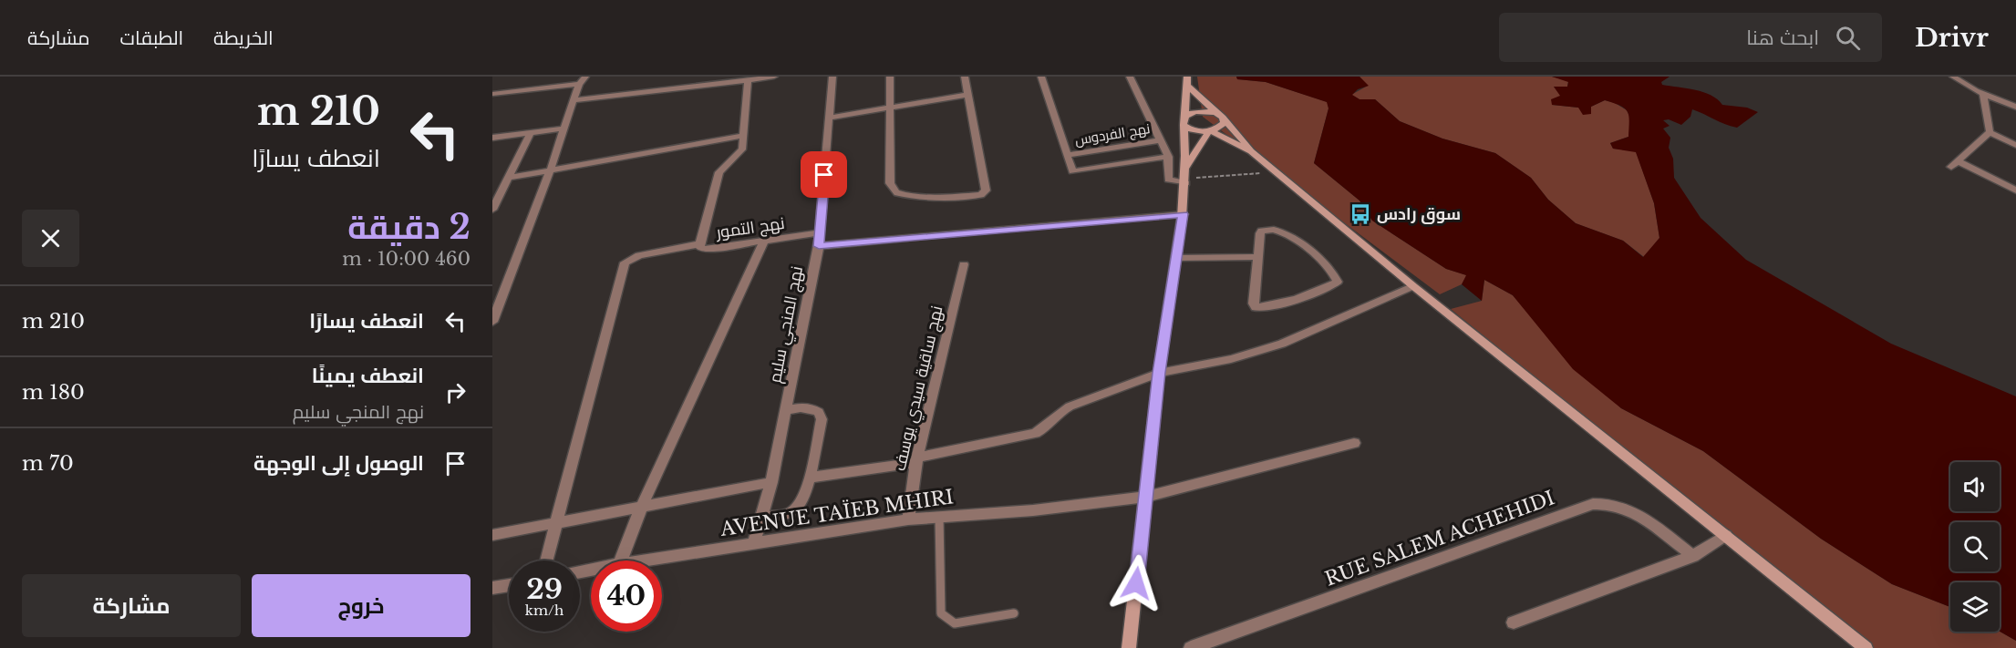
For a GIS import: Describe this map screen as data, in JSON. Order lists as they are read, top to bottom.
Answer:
{
  "streets": {
    "street": [
      "نهج الفردوس",
      "نهج التمور",
      "نهج المنجي سليم",
      "نهج ساقية سيدي يوسف",
      "AVENUE TAÏEB MHIRI",
      "RUE SALEM ACHEHIDI"
    ]
  },
  "crossings": [
    ["نهج التمور", "نهج المنجي سليم"],
    ["نهج المنجي سليم", "AVENUE TAÏEB MHIRI"],
    ["نهج ساقية سيدي يوسف", "AVENUE TAÏEB MHIRI"]
  ],
  "places": {
    "bus stop": ["سوق رادس"]
  },
  "page": {
    "header": "Drivr",
    "search": "ابحث هنا",
    "nav": ["الخريطة", "الطبقات", "مشاركة"],
    "turn": ["210 m", "انعطف يسارًا"],
    "heading": ["2 دقيقة", "460 m · 10:00"],
    "list": [
      {
        "name": "انعطف يسارًا",
        "value": "210 m"
      },
      {
        "name": "انعطف يمينًا",
        "note": "نهج المنجي سليم",
        "value": "180 m"
      },
      {
        "name": "الوصول إلى الوجهة",
        "value": "70 m"
      }
    ],
    "speed": "29 km/h",
    "limit": "40",
    "buttons": ["خروج", "مشاركة"]
  }
}
